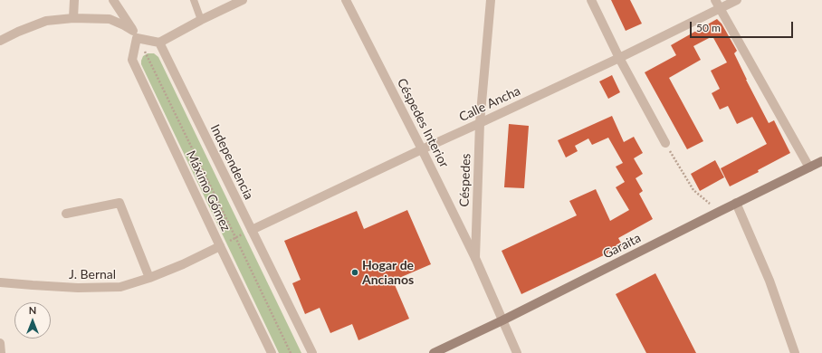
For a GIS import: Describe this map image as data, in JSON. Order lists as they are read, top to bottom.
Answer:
{
  "streets": {
    "main road": ["Garaita"],
    "street": [
      "Calle Ancha",
      "Céspedes Interior",
      "Independencia",
      "Céspedes",
      "Máximo Gómez",
      "J. Bernal"
    ]
  },
  "crossings": [
    ["Calle Ancha", "Céspedes Interior"],
    ["Calle Ancha", "Independencia"],
    ["Calle Ancha", "Céspedes"],
    ["Céspedes Interior", "Céspedes"],
    ["Céspedes", "Garaita"],
    ["Máximo Gómez", "J. Bernal"]
  ],
  "places": ["Hogar de Ancianos"],
  "scale_bar": "50 m",
  "north": "top"
}
